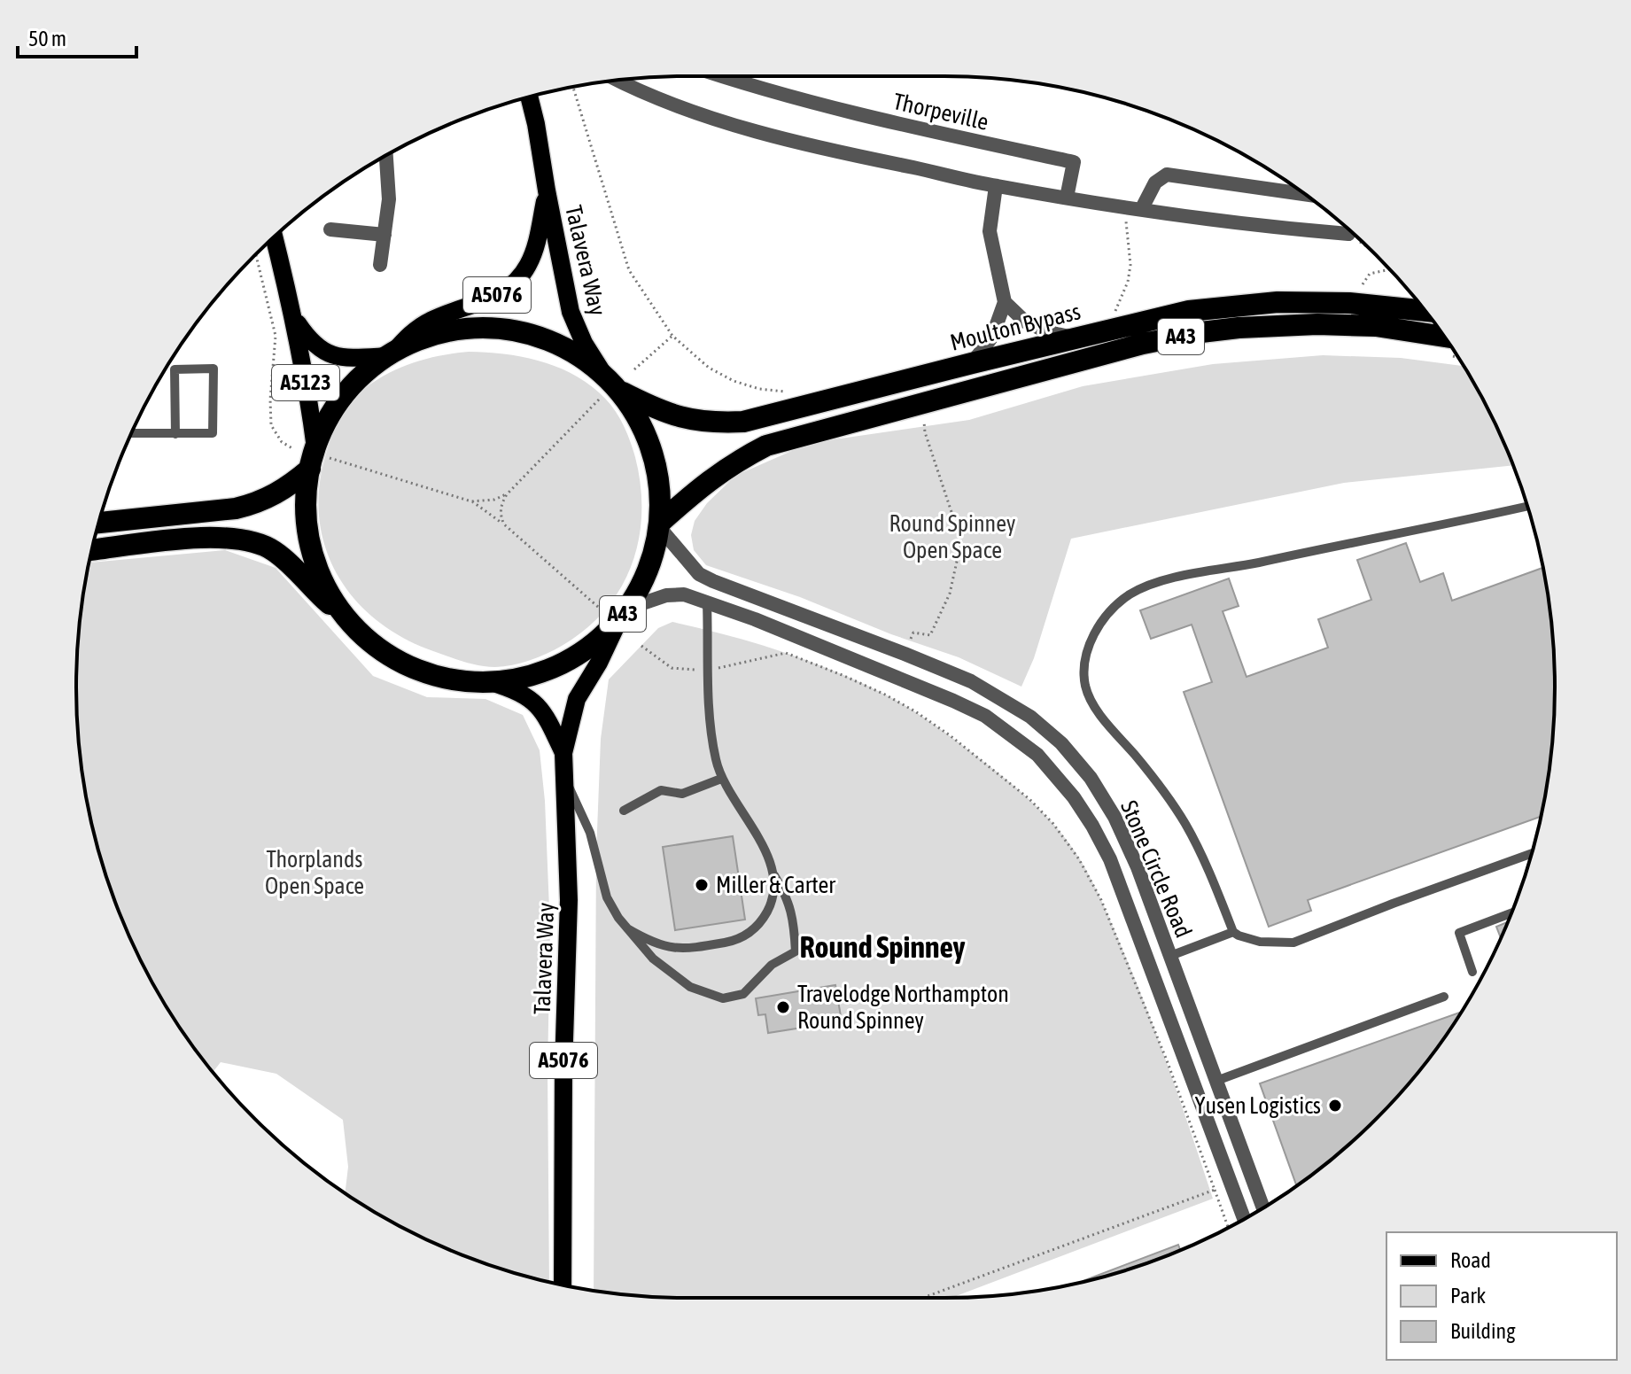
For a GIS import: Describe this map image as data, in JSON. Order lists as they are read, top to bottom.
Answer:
{
  "streets": {
    "highway": ["Moulton Bypass", "A43"],
    "main road": ["Talavera Way", "A5076", "A5123"],
    "street": ["Thorpeville", "Stone Circle Road"]
  },
  "crossings": [
    ["Talavera Way", "Moulton Bypass"],
    ["Talavera Way", "A43"],
    ["Talavera Way", "A5123"],
    ["Talavera Way", "Stone Circle Road"],
    ["Moulton Bypass", "A43"],
    ["A43", "A5123"],
    ["A43", "Stone Circle Road"]
  ],
  "districts": ["Round Spinney"],
  "parks": ["Round Spinney Open Space", "Thorplands Open Space"],
  "places": ["Miller & Carter", "Travelodge Northampton Round Spinney", "Yusen Logistics"],
  "legend": ["Road", "Park", "Building"],
  "scale_bar": "50 m"
}
